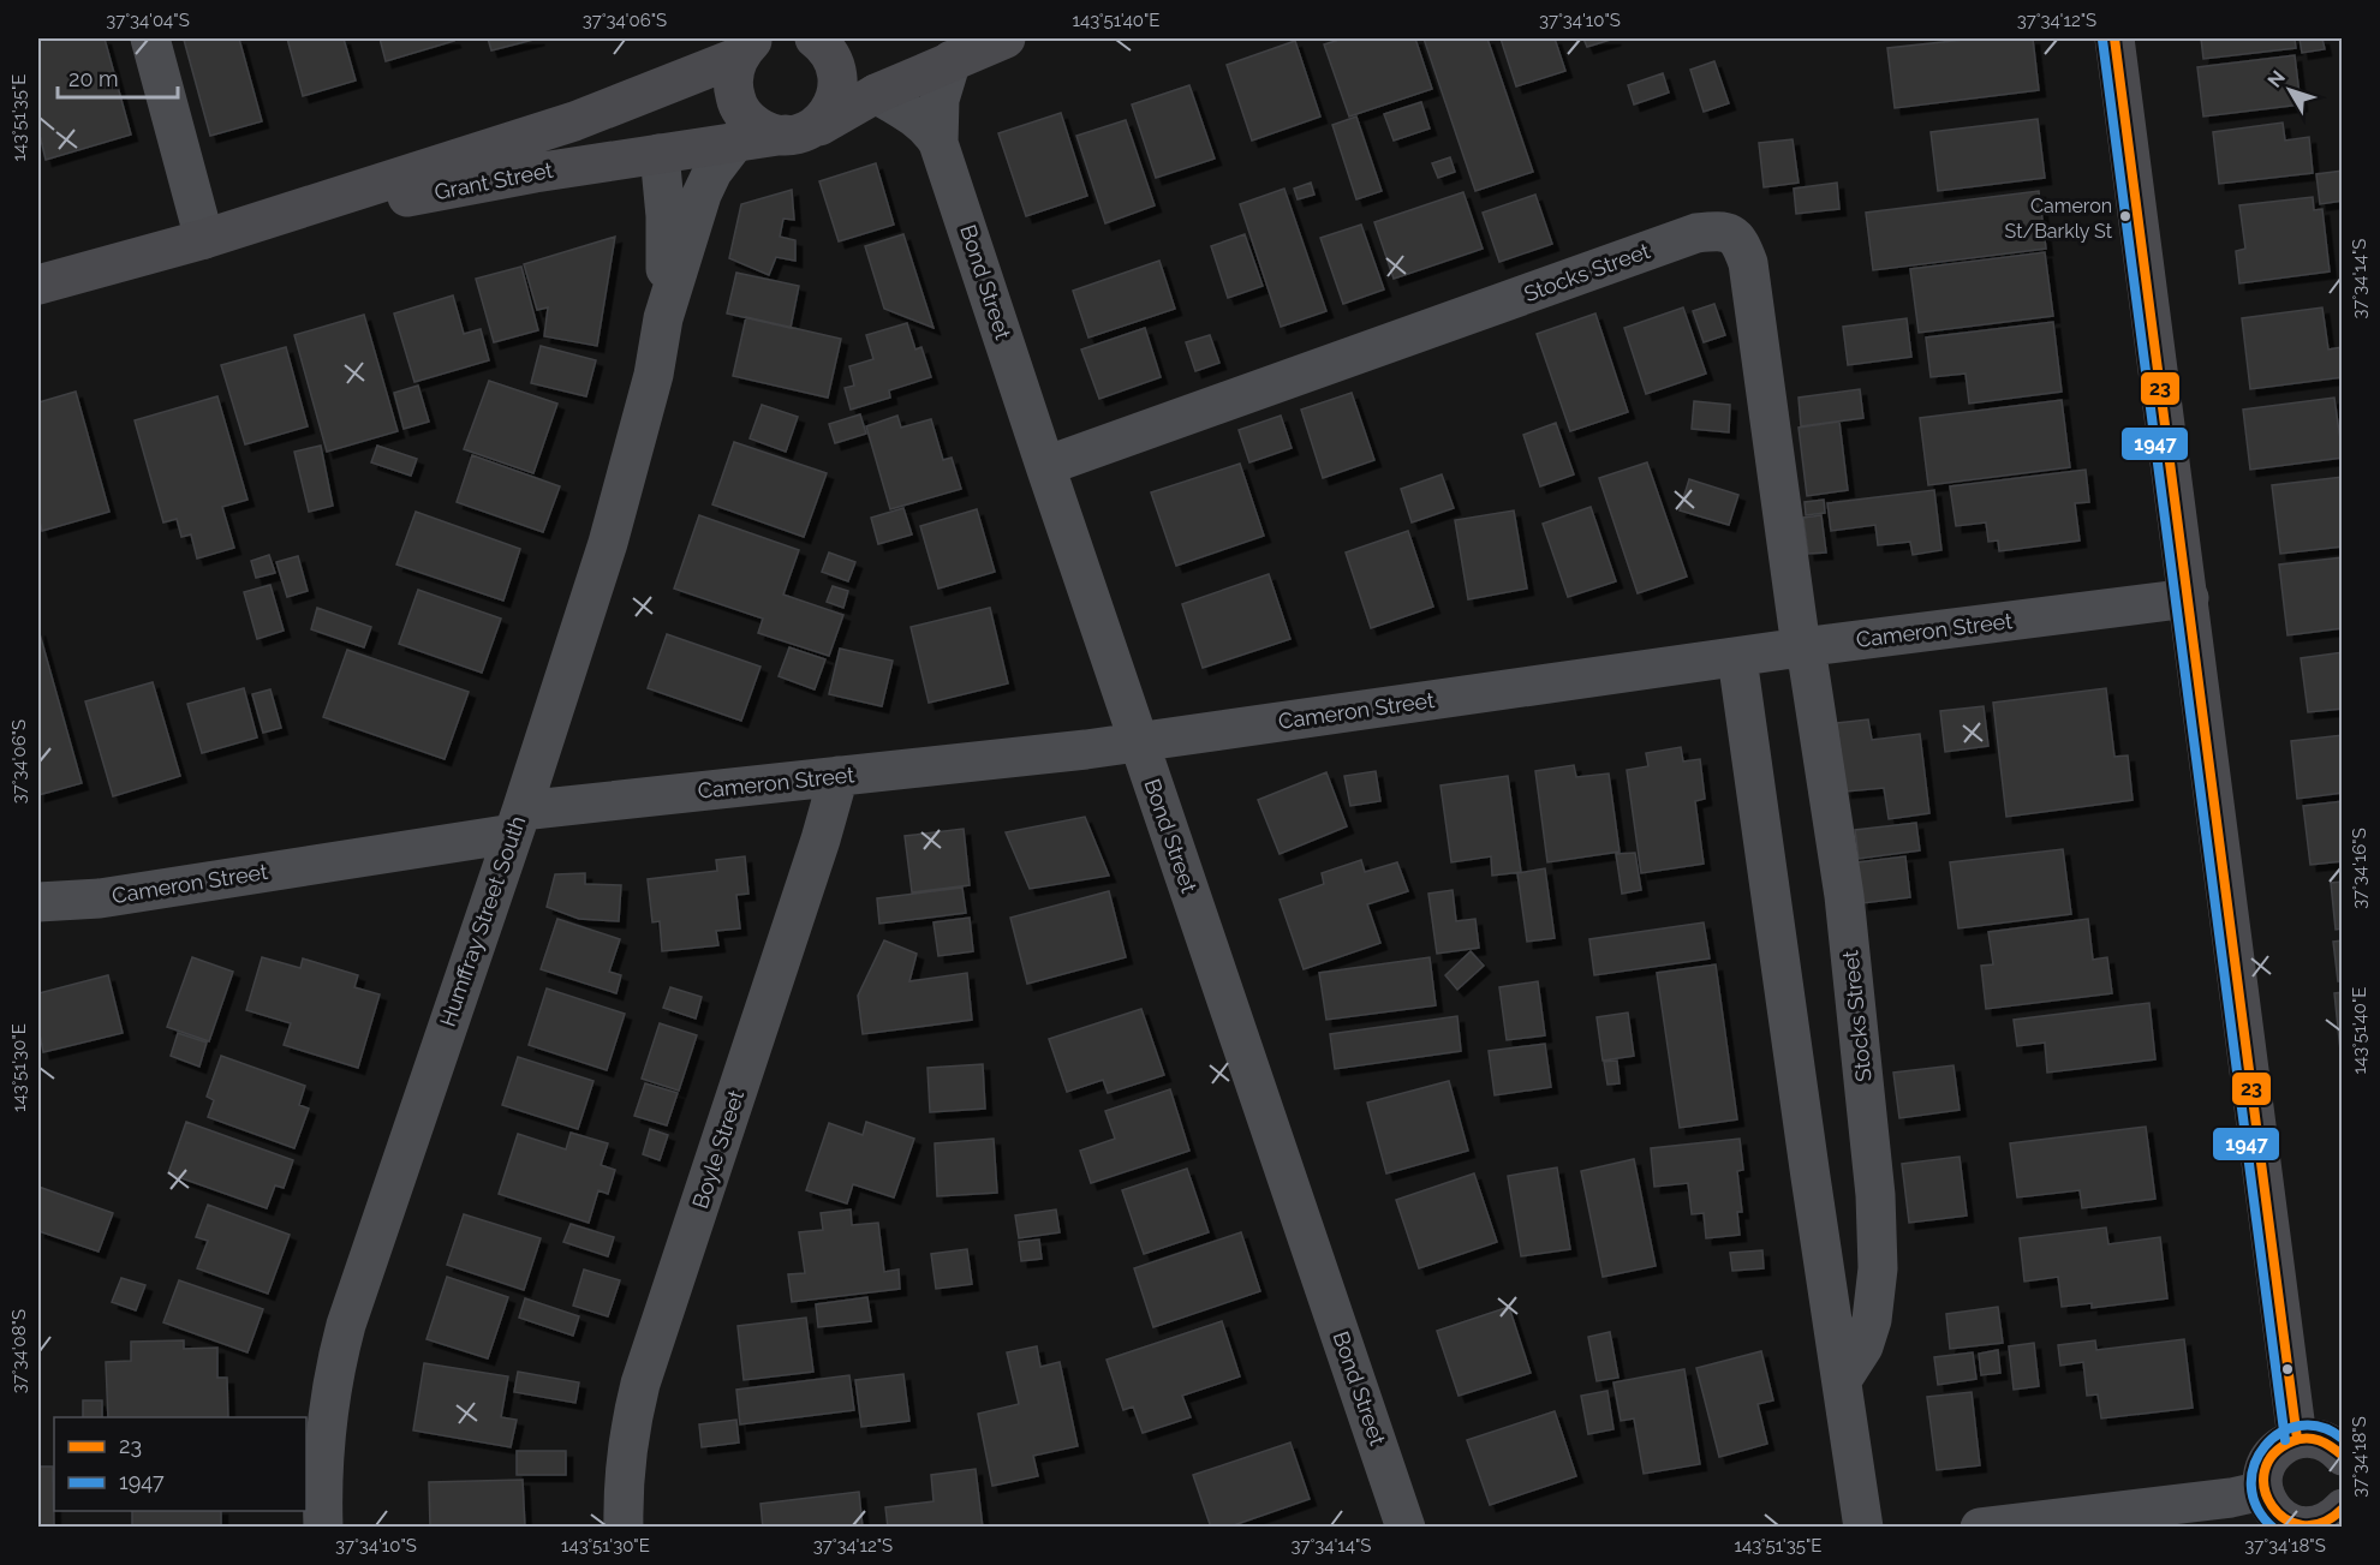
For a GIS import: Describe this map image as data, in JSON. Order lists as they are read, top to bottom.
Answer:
{
  "streets": {
    "main road": ["Grant Street"],
    "street": [
      "Stocks Street",
      "Bond Street",
      "Cameron Street",
      "Humffray Street South",
      "Boyle Street"
    ]
  },
  "crossings": [
    ["Grant Street", "Bond Street"],
    ["Grant Street", "Humffray Street South"],
    ["Stocks Street", "Bond Street"],
    ["Stocks Street", "Cameron Street"],
    ["Bond Street", "Cameron Street"],
    ["Cameron Street", "Humffray Street South"],
    ["Cameron Street", "Boyle Street"]
  ],
  "places": ["Cameron St/Barkly St"],
  "lines": ["transit line 23", "transit line 1947"],
  "legend": ["23", "1947"],
  "scale_bar": "20 m",
  "north": "top left",
  "coordinates": [
    "37°34'04\"S",
    "37°34'06\"S",
    "143°51'40\"E",
    "37°34'10\"S",
    "37°34'12\"S",
    "143°51'35\"E",
    "37°34'14\"S",
    "37°34'16\"S",
    "143°51'30\"E",
    "37°34'08\"S",
    "37°34'18\"S"
  ]
}
